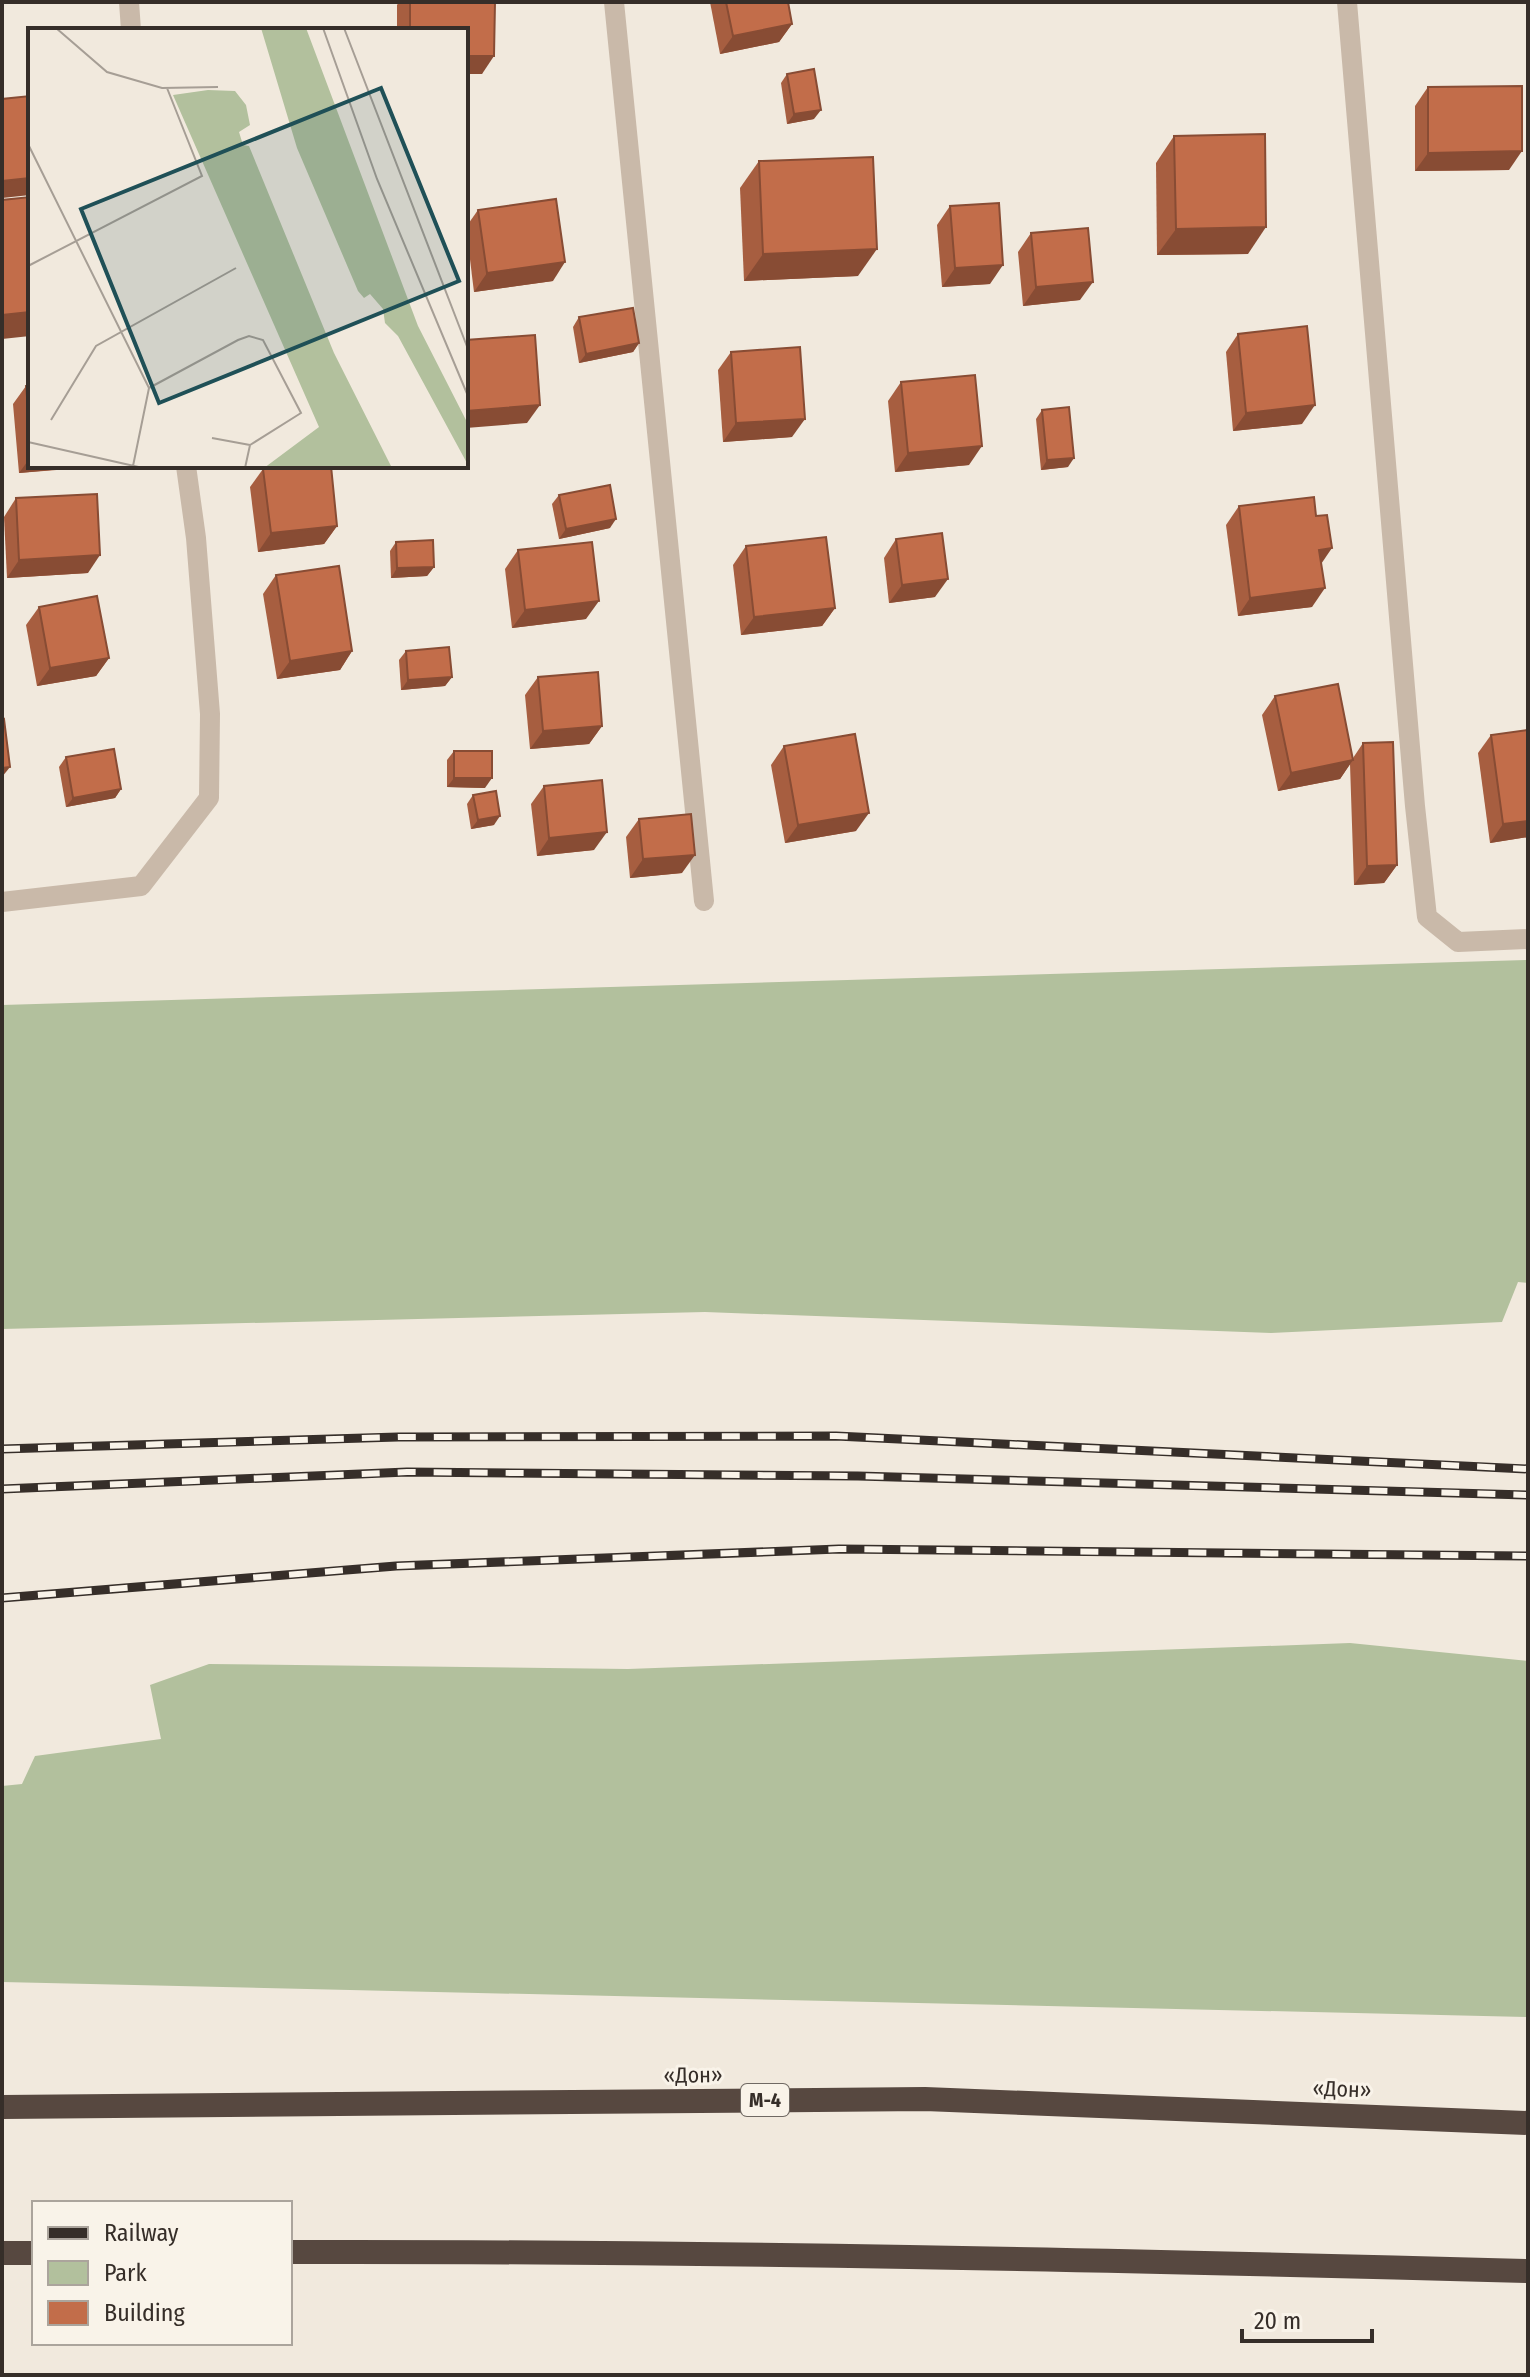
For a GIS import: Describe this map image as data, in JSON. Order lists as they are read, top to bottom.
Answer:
{
  "streets": {
    "highway": ["«Дон»", "М-4"]
  },
  "legend": ["Railway", "Park", "Building"],
  "scale_bar": "20 m"
}
